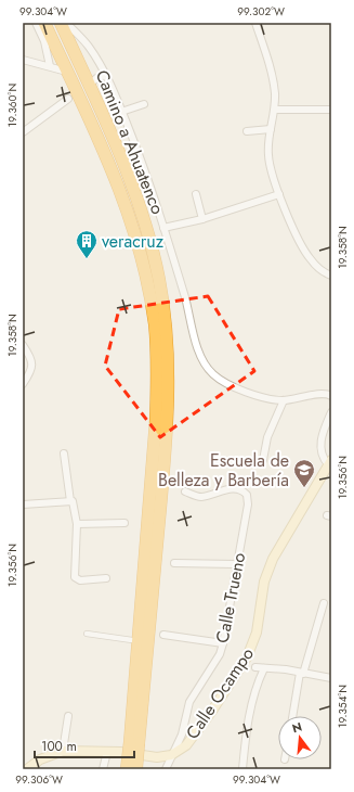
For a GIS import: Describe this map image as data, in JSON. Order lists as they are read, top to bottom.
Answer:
{
  "streets": {
    "main road": ["Calle Ocampo"],
    "street": ["Camino a Ahuatenco", "Calle Trueno"]
  },
  "crossings": [
    ["Calle Trueno", "Calle Ocampo"]
  ],
  "places": {
    "building": ["veracruz"],
    "school or university": ["Escuela de Belleza y Barbería"]
  },
  "scale_bar": "100 m",
  "north": "top",
  "coordinates": [
    "99.304°W",
    "99.302°W",
    "19.360°N",
    "19.358°N",
    "19.356°N",
    "19.354°N",
    "99.306°W"
  ]
}
